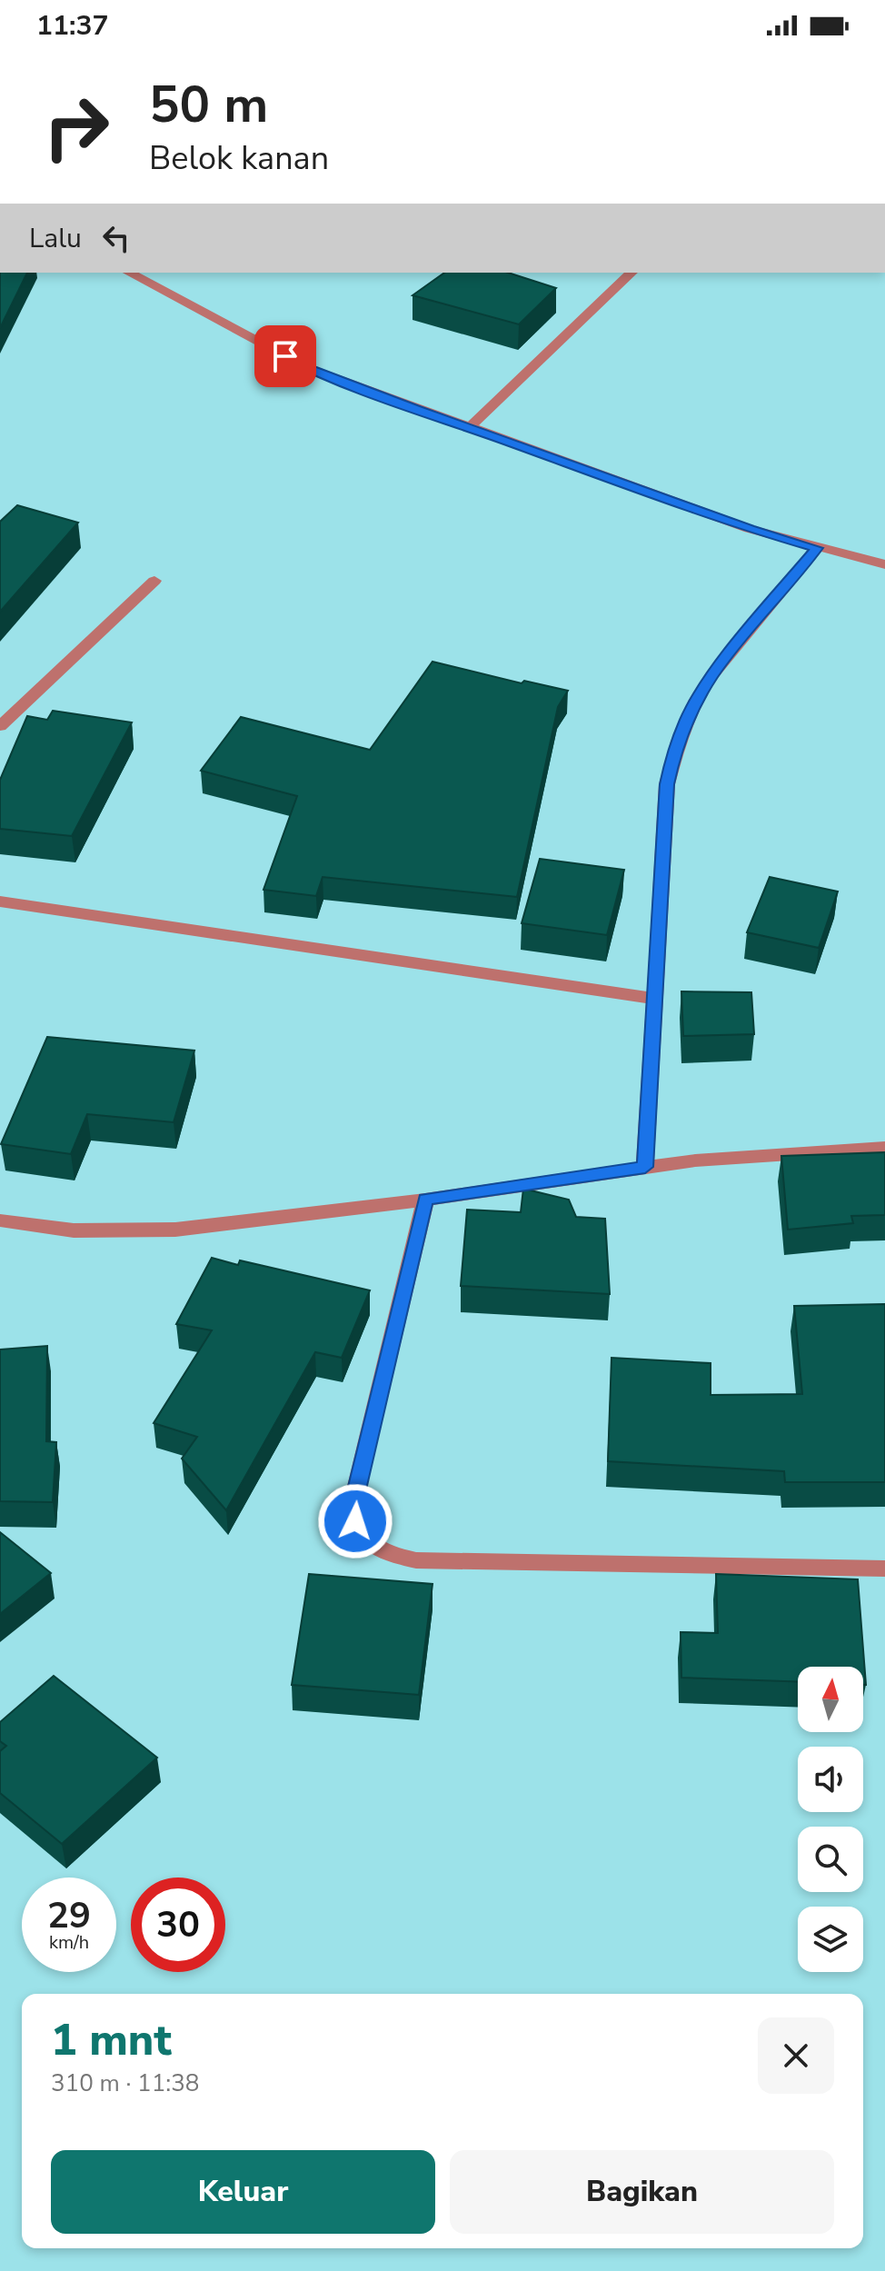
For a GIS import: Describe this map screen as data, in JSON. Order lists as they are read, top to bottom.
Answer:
{
  "north": "top",
  "page": {
    "status": "11:37",
    "turn": ["50 m", "Belok kanan"],
    "then": "Lalu",
    "speed": "29 km/h",
    "limit": "30",
    "heading": ["1 mnt", "310 m · 11:38"],
    "buttons": ["Keluar", "Bagikan"]
  }
}
